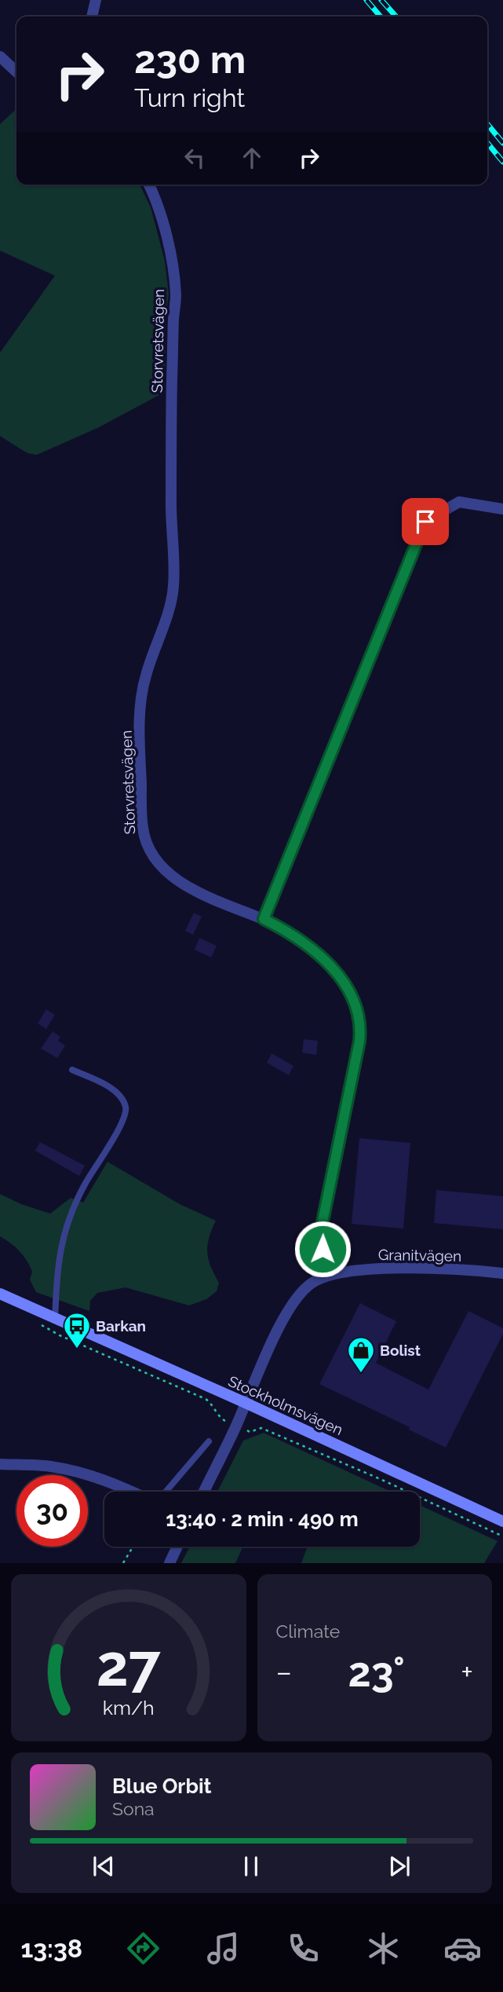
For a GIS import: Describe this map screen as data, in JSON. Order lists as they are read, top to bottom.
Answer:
{
  "streets": {
    "main road": ["Stockholmsvägen"],
    "street": ["Storvretsvägen", "Granitvägen"]
  },
  "crossings": [
    ["Storvretsvägen", "Granitvägen"],
    ["Granitvägen", "Stockholmsvägen"]
  ],
  "places": {
    "bus stop": ["Barkan"],
    "shop": ["Bolist"]
  },
  "page": {
    "turn": ["230 m", "Turn right"],
    "limit": "30",
    "trip": "13:40 · 2 min · 490 m",
    "tile": "Climate",
    "heat": ["−", "23°", "+"],
    "song": ["Blue Orbit", "Sona"],
    "tabs": "13:38",
    "gauge": ["27", "km/h"]
  }
}
